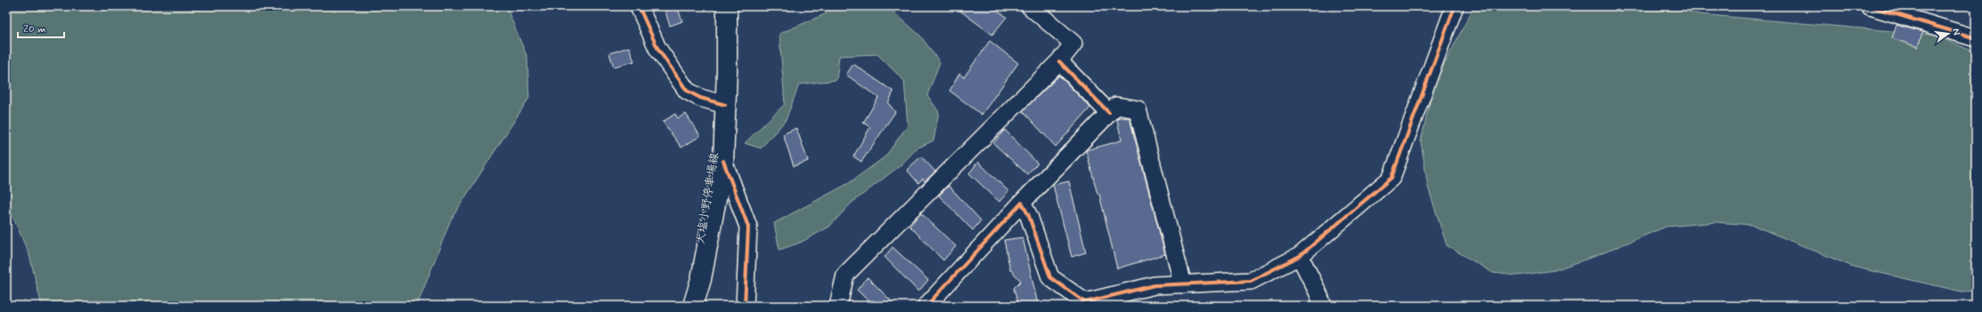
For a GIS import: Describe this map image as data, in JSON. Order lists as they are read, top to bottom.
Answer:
{
  "streets": {
    "main road": ["大塩小野停車場線"]
  },
  "scale_bar": "20 m",
  "north": "right"
}
